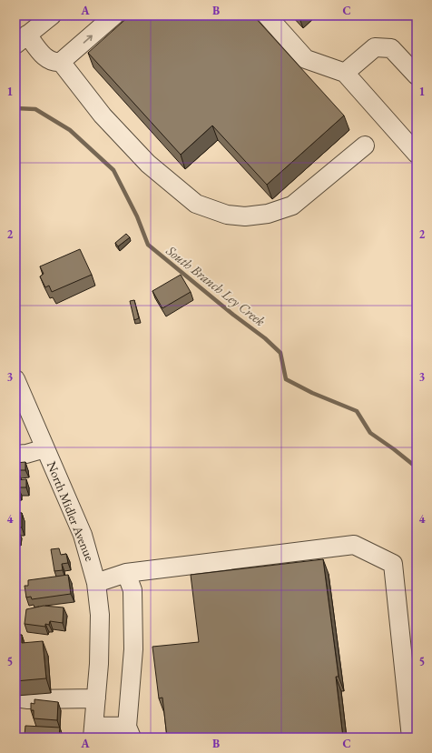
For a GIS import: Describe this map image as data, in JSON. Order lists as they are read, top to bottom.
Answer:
{
  "streets": {
    "street": ["North Midler Avenue"]
  },
  "water": ["South Branch Ley Creek"],
  "grid": {
    "columns": ["A", "B", "C"],
    "rows": [
      "1",
      "2",
      "3",
      "4",
      "5"
    ]
  }
}
